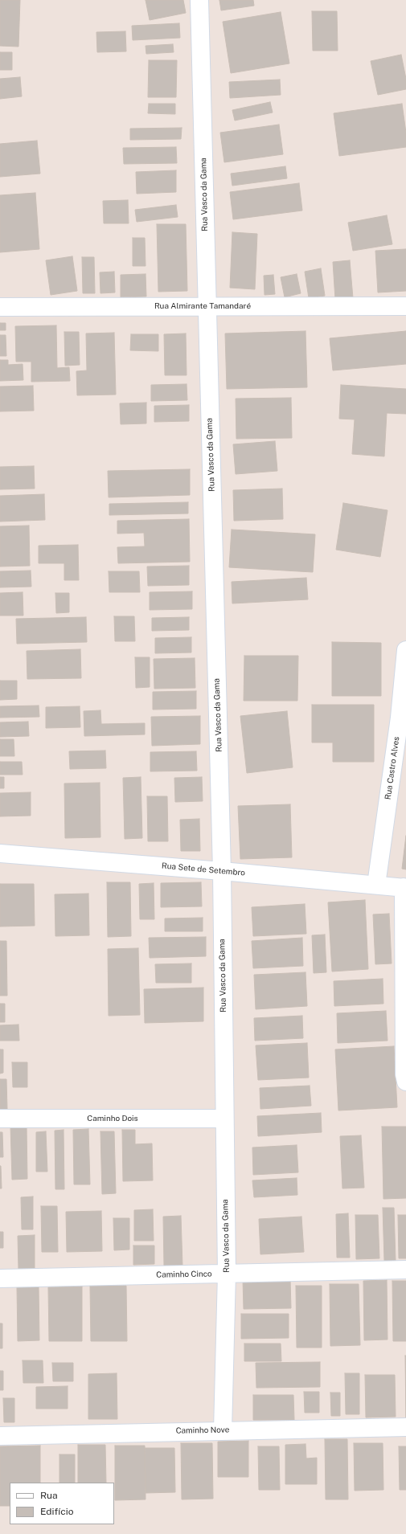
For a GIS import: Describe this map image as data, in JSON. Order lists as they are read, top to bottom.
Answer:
{
  "streets": {
    "street": [
      "Rua Vasco da Gama",
      "Rua Almirante Tamandaré",
      "Rua Castro Alves",
      "Rua Sete de Setembro",
      "Caminho Dois",
      "Caminho Cinco",
      "Caminho Nove"
    ]
  },
  "crossings": [
    ["Rua Vasco da Gama", "Rua Almirante Tamandaré"],
    ["Rua Vasco da Gama", "Rua Sete de Setembro"],
    ["Rua Vasco da Gama", "Caminho Dois"],
    ["Rua Vasco da Gama", "Caminho Cinco"],
    ["Rua Vasco da Gama", "Caminho Nove"],
    ["Rua Castro Alves", "Rua Sete de Setembro"]
  ],
  "legend": ["Rua", "Edifício"]
}
